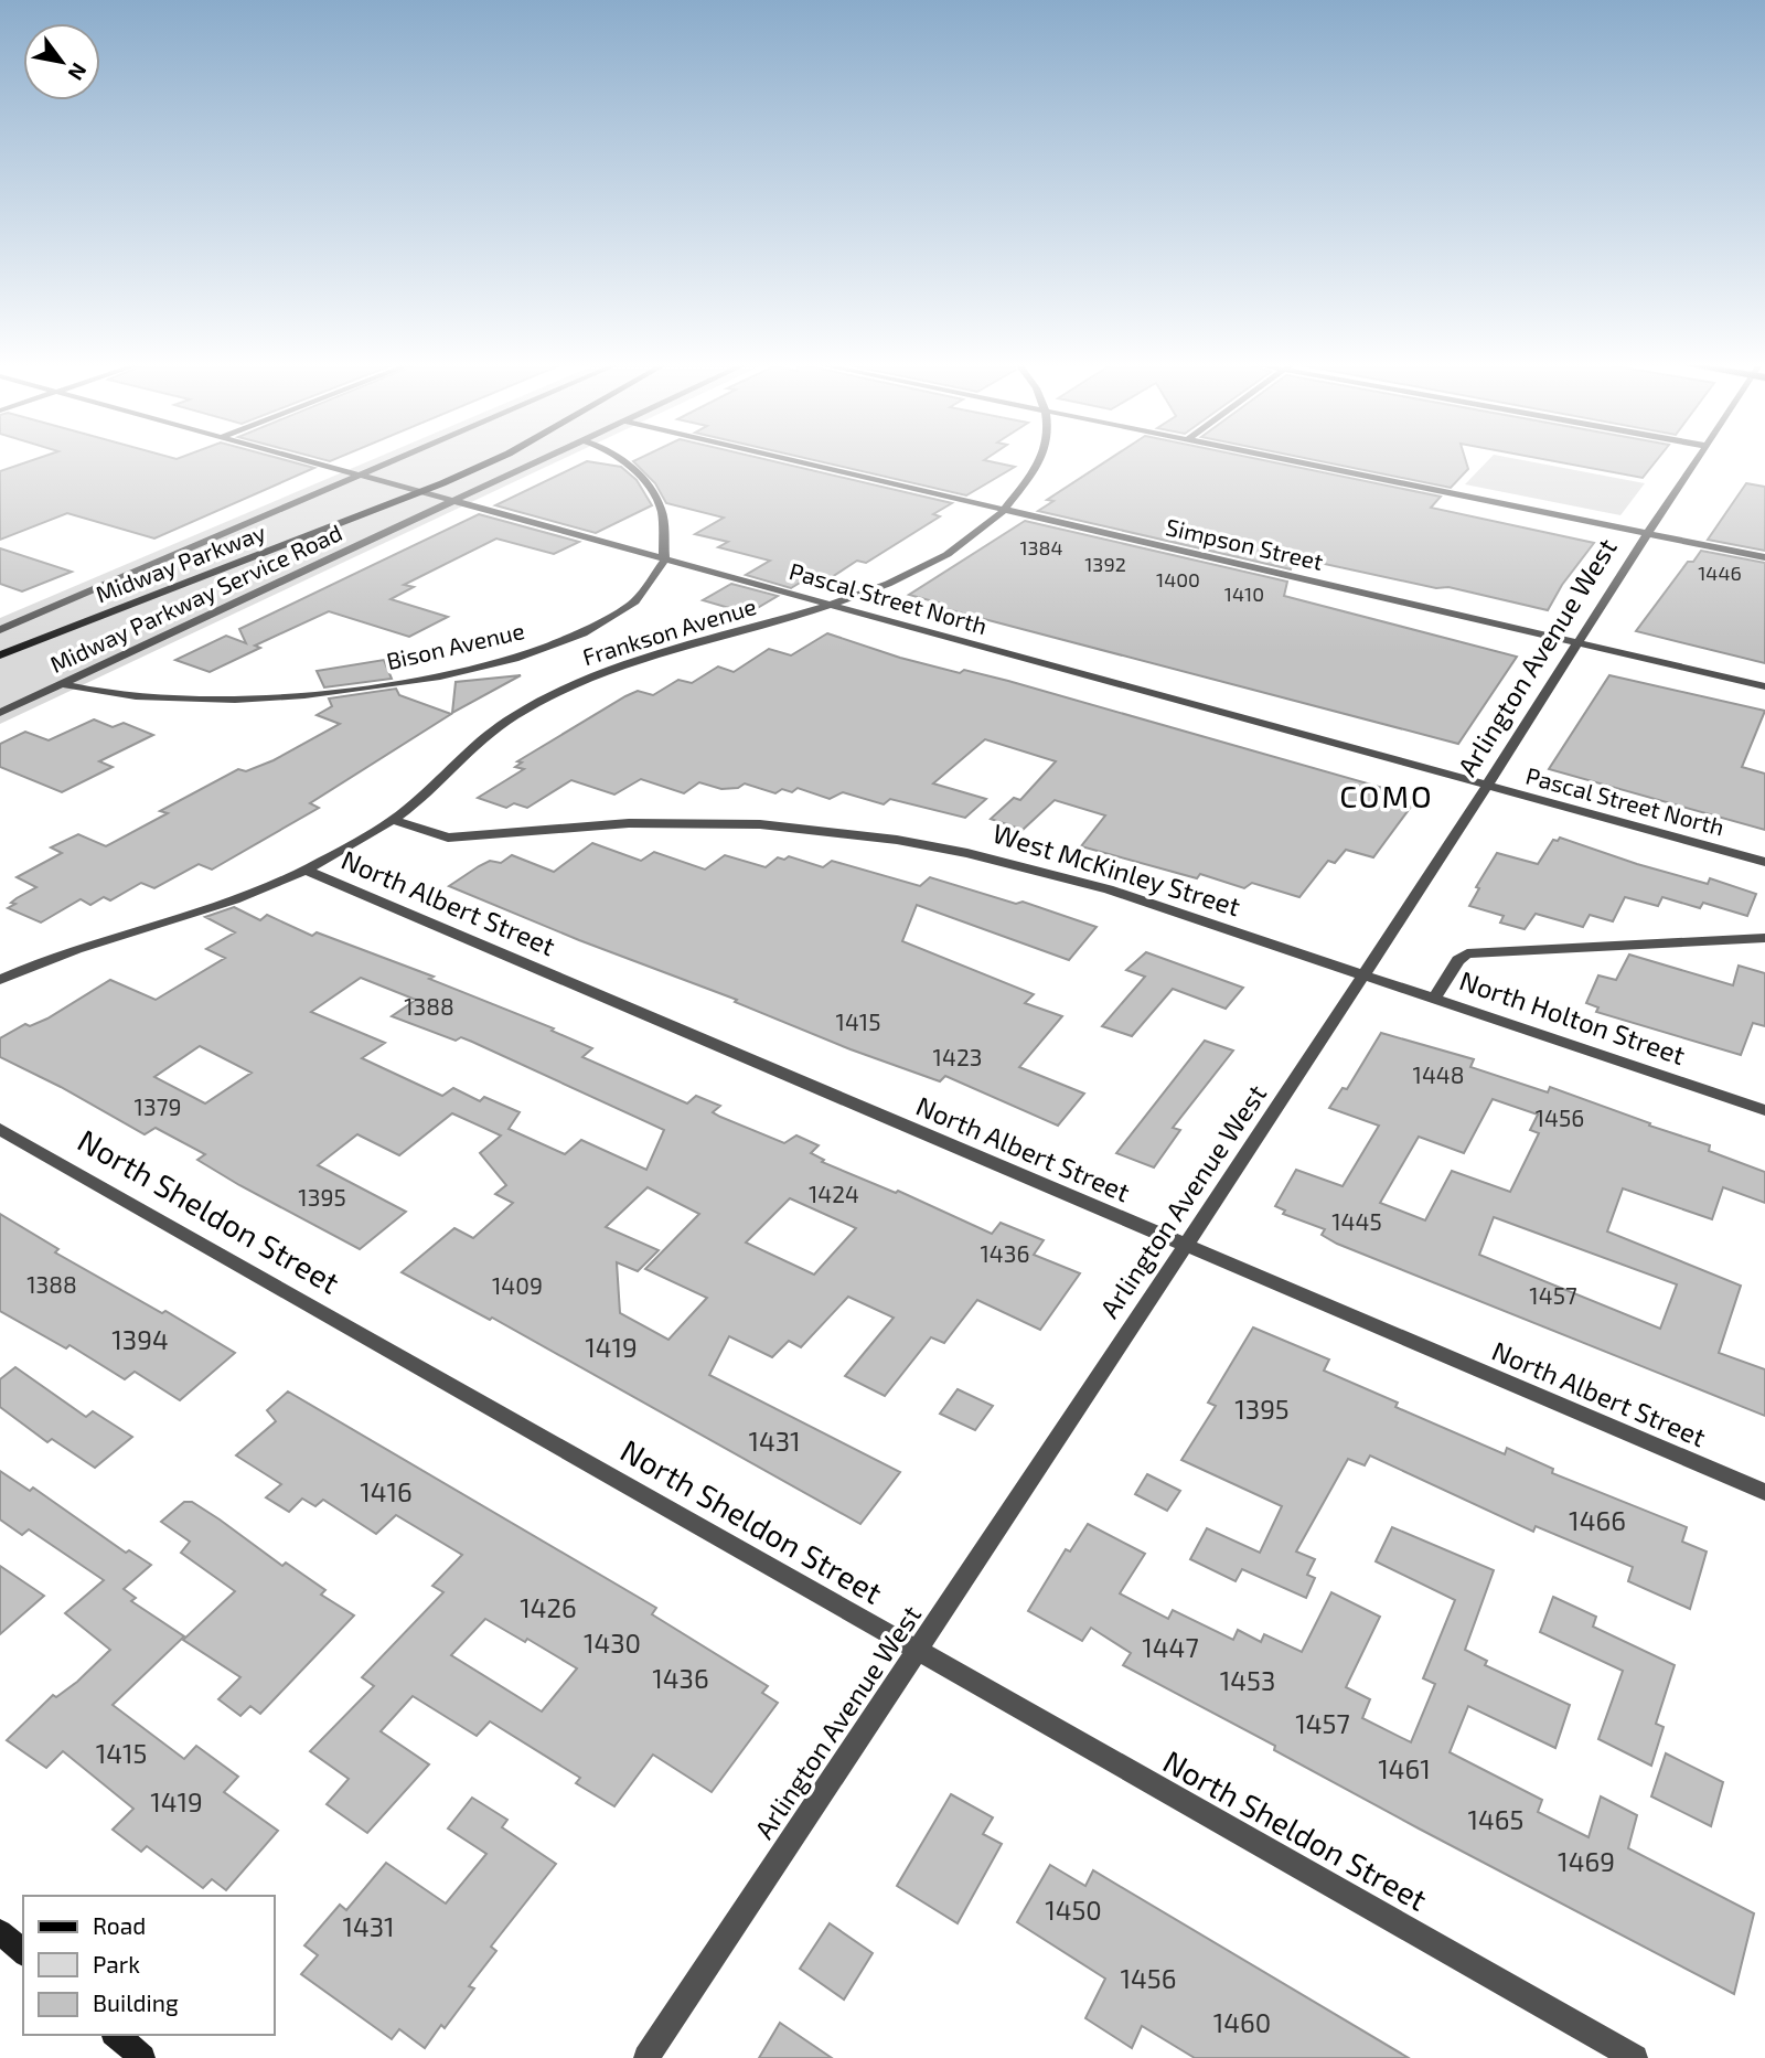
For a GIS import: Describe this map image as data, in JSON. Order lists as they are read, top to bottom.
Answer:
{
  "streets": {
    "street": [
      "Simpson Street",
      "Midway Parkway",
      "Midway Parkway Service Road",
      "Pascal Street North",
      "Frankson Avenue",
      "Bison Avenue",
      "Arlington Avenue West",
      "West McKinley Street",
      "North Albert Street",
      "North Holton Street",
      "North Sheldon Street"
    ]
  },
  "crossings": [
    ["Simpson Street", "Frankson Avenue"],
    ["Simpson Street", "Arlington Avenue West"],
    ["Midway Parkway", "Pascal Street North"],
    ["Midway Parkway Service Road", "Pascal Street North"],
    ["Midway Parkway Service Road", "Bison Avenue"],
    ["Pascal Street North", "Frankson Avenue"],
    ["Pascal Street North", "Bison Avenue"],
    ["Pascal Street North", "Arlington Avenue West"],
    ["Frankson Avenue", "West McKinley Street"],
    ["Frankson Avenue", "North Albert Street"],
    ["Arlington Avenue West", "West McKinley Street"],
    ["Arlington Avenue West", "North Albert Street"],
    ["Arlington Avenue West", "North Holton Street"],
    ["Arlington Avenue West", "North Sheldon Street"],
    ["West McKinley Street", "North Holton Street"]
  ],
  "districts": ["COMO"],
  "house_numbers": [
    "1384",
    "1392",
    "1446",
    "1400",
    "1410",
    "1388",
    "1415",
    "1423",
    "1448",
    "1379",
    "1456",
    "1424",
    "1395",
    "1445",
    "1436",
    "1388",
    "1409",
    "1457",
    "1394",
    "1419",
    "1395",
    "1431",
    "1416",
    "1466",
    "1426",
    "1430",
    "1447",
    "1436",
    "1453",
    "1457",
    "1415",
    "1461",
    "1419",
    "1465",
    "1469",
    "1450",
    "1431",
    "1456",
    "1460"
  ],
  "legend": ["Road", "Park", "Building"],
  "north": "bottom right"
}
